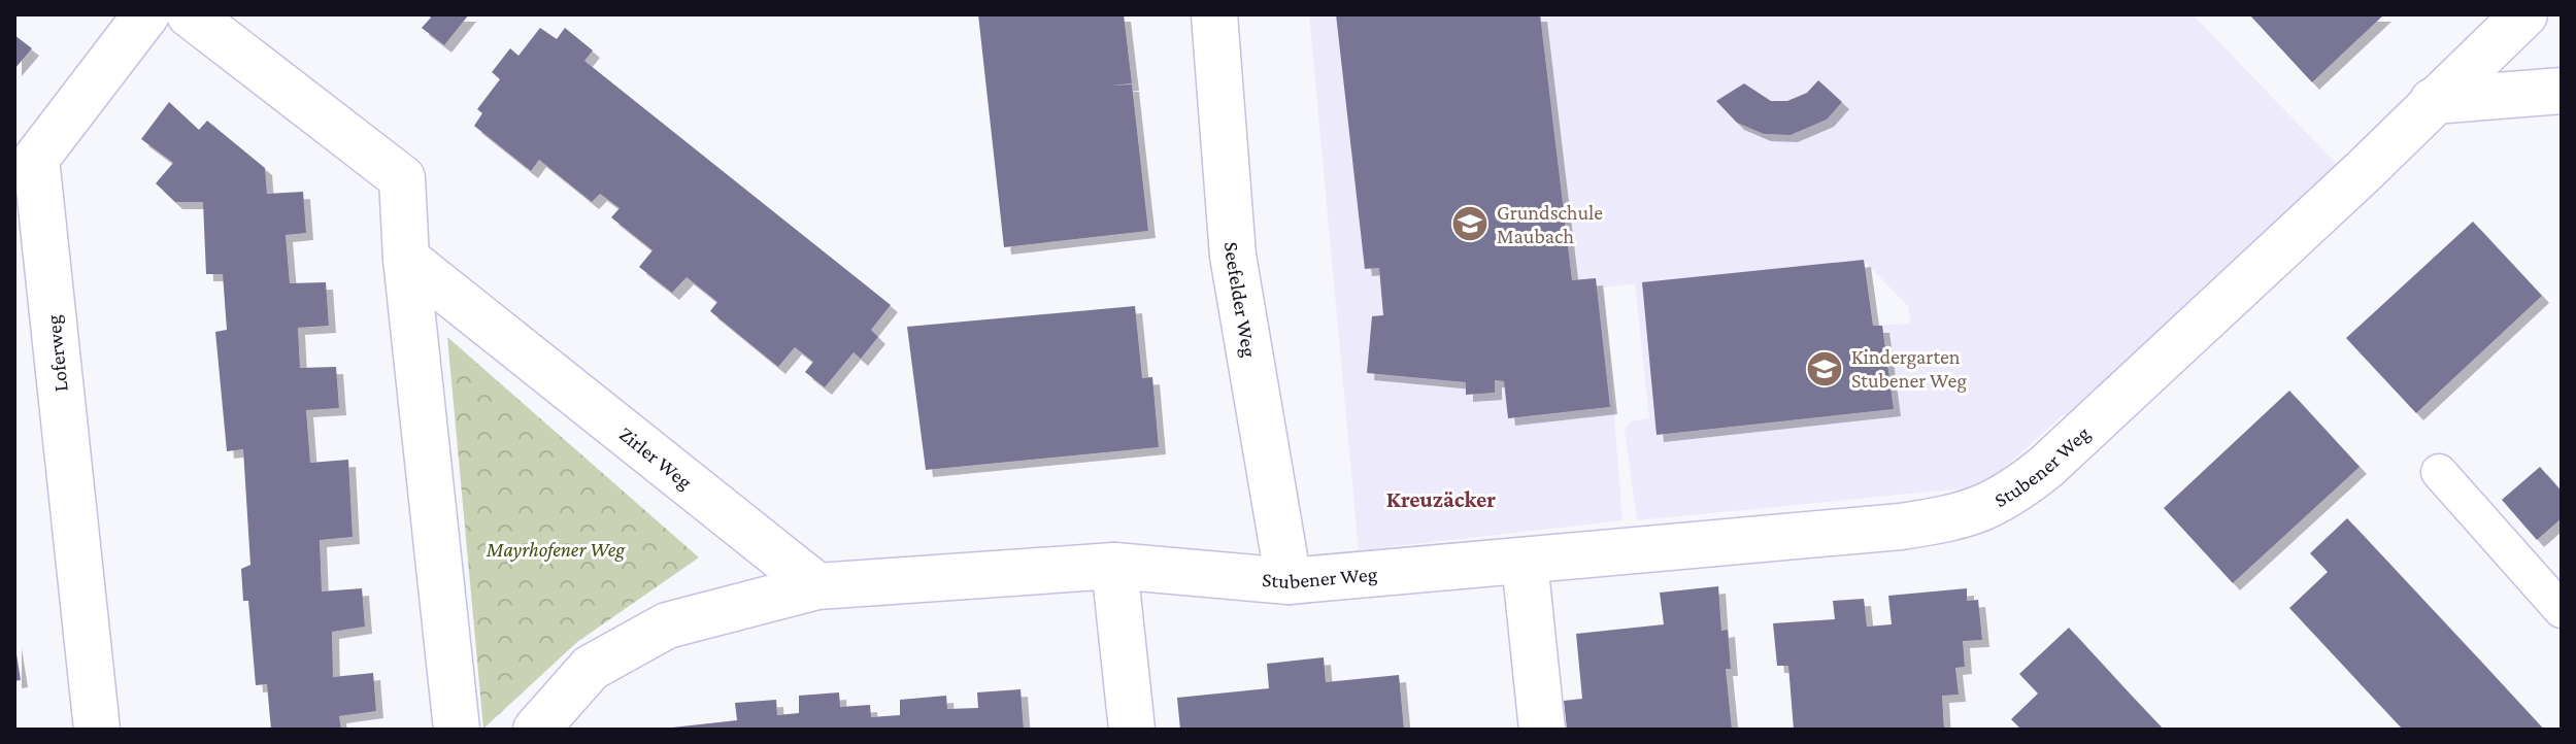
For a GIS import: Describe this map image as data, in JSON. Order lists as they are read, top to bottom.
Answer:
{
  "streets": {
    "street": [
      "Seefelder Weg",
      "Loferweg",
      "Zirler Weg",
      "Stubener Weg"
    ]
  },
  "crossings": [
    ["Seefelder Weg", "Stubener Weg"]
  ],
  "districts": ["Kreuzäcker"],
  "parks": ["Mayrhofener Weg"],
  "places": {
    "school or university": ["Grundschule Maubach", "Kindergarten Stubener Weg"]
  }
}
